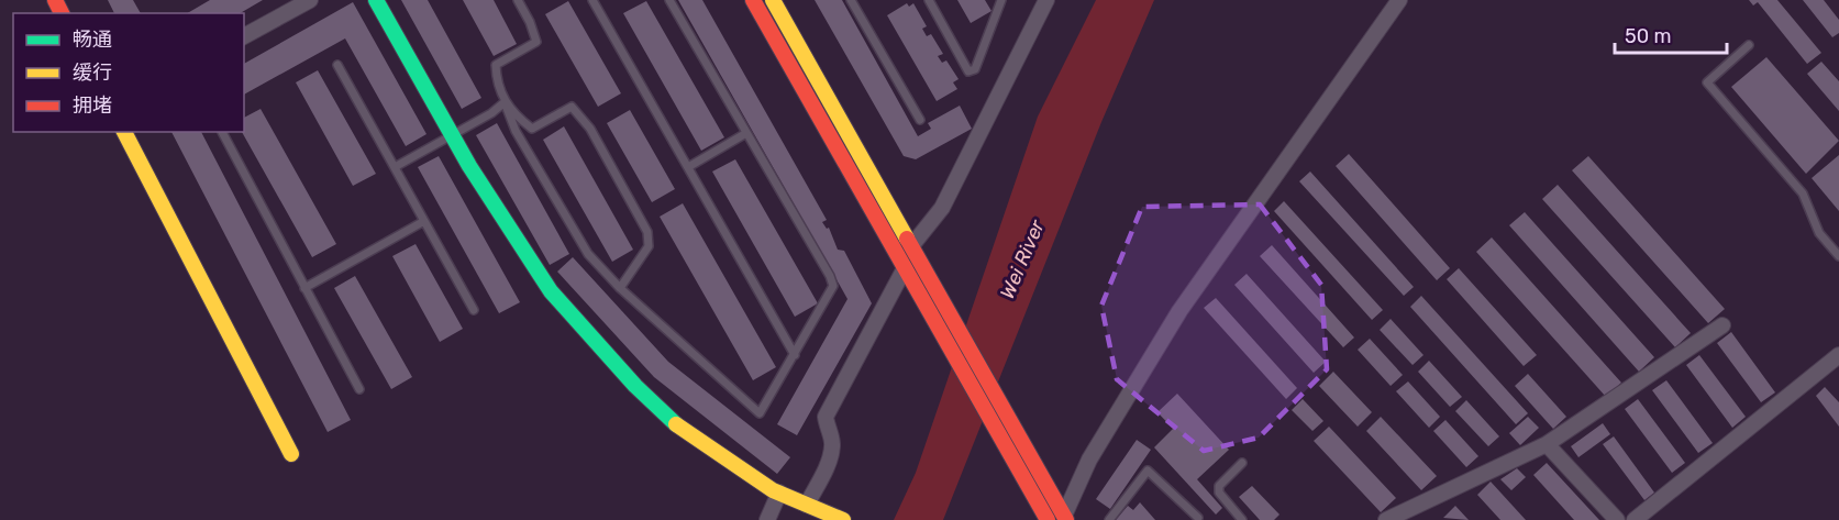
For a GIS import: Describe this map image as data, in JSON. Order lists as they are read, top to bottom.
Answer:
{
  "water": ["Wei River"],
  "legend": ["畅通", "缓行", "拥堵"],
  "scale_bar": "50 m"
}
